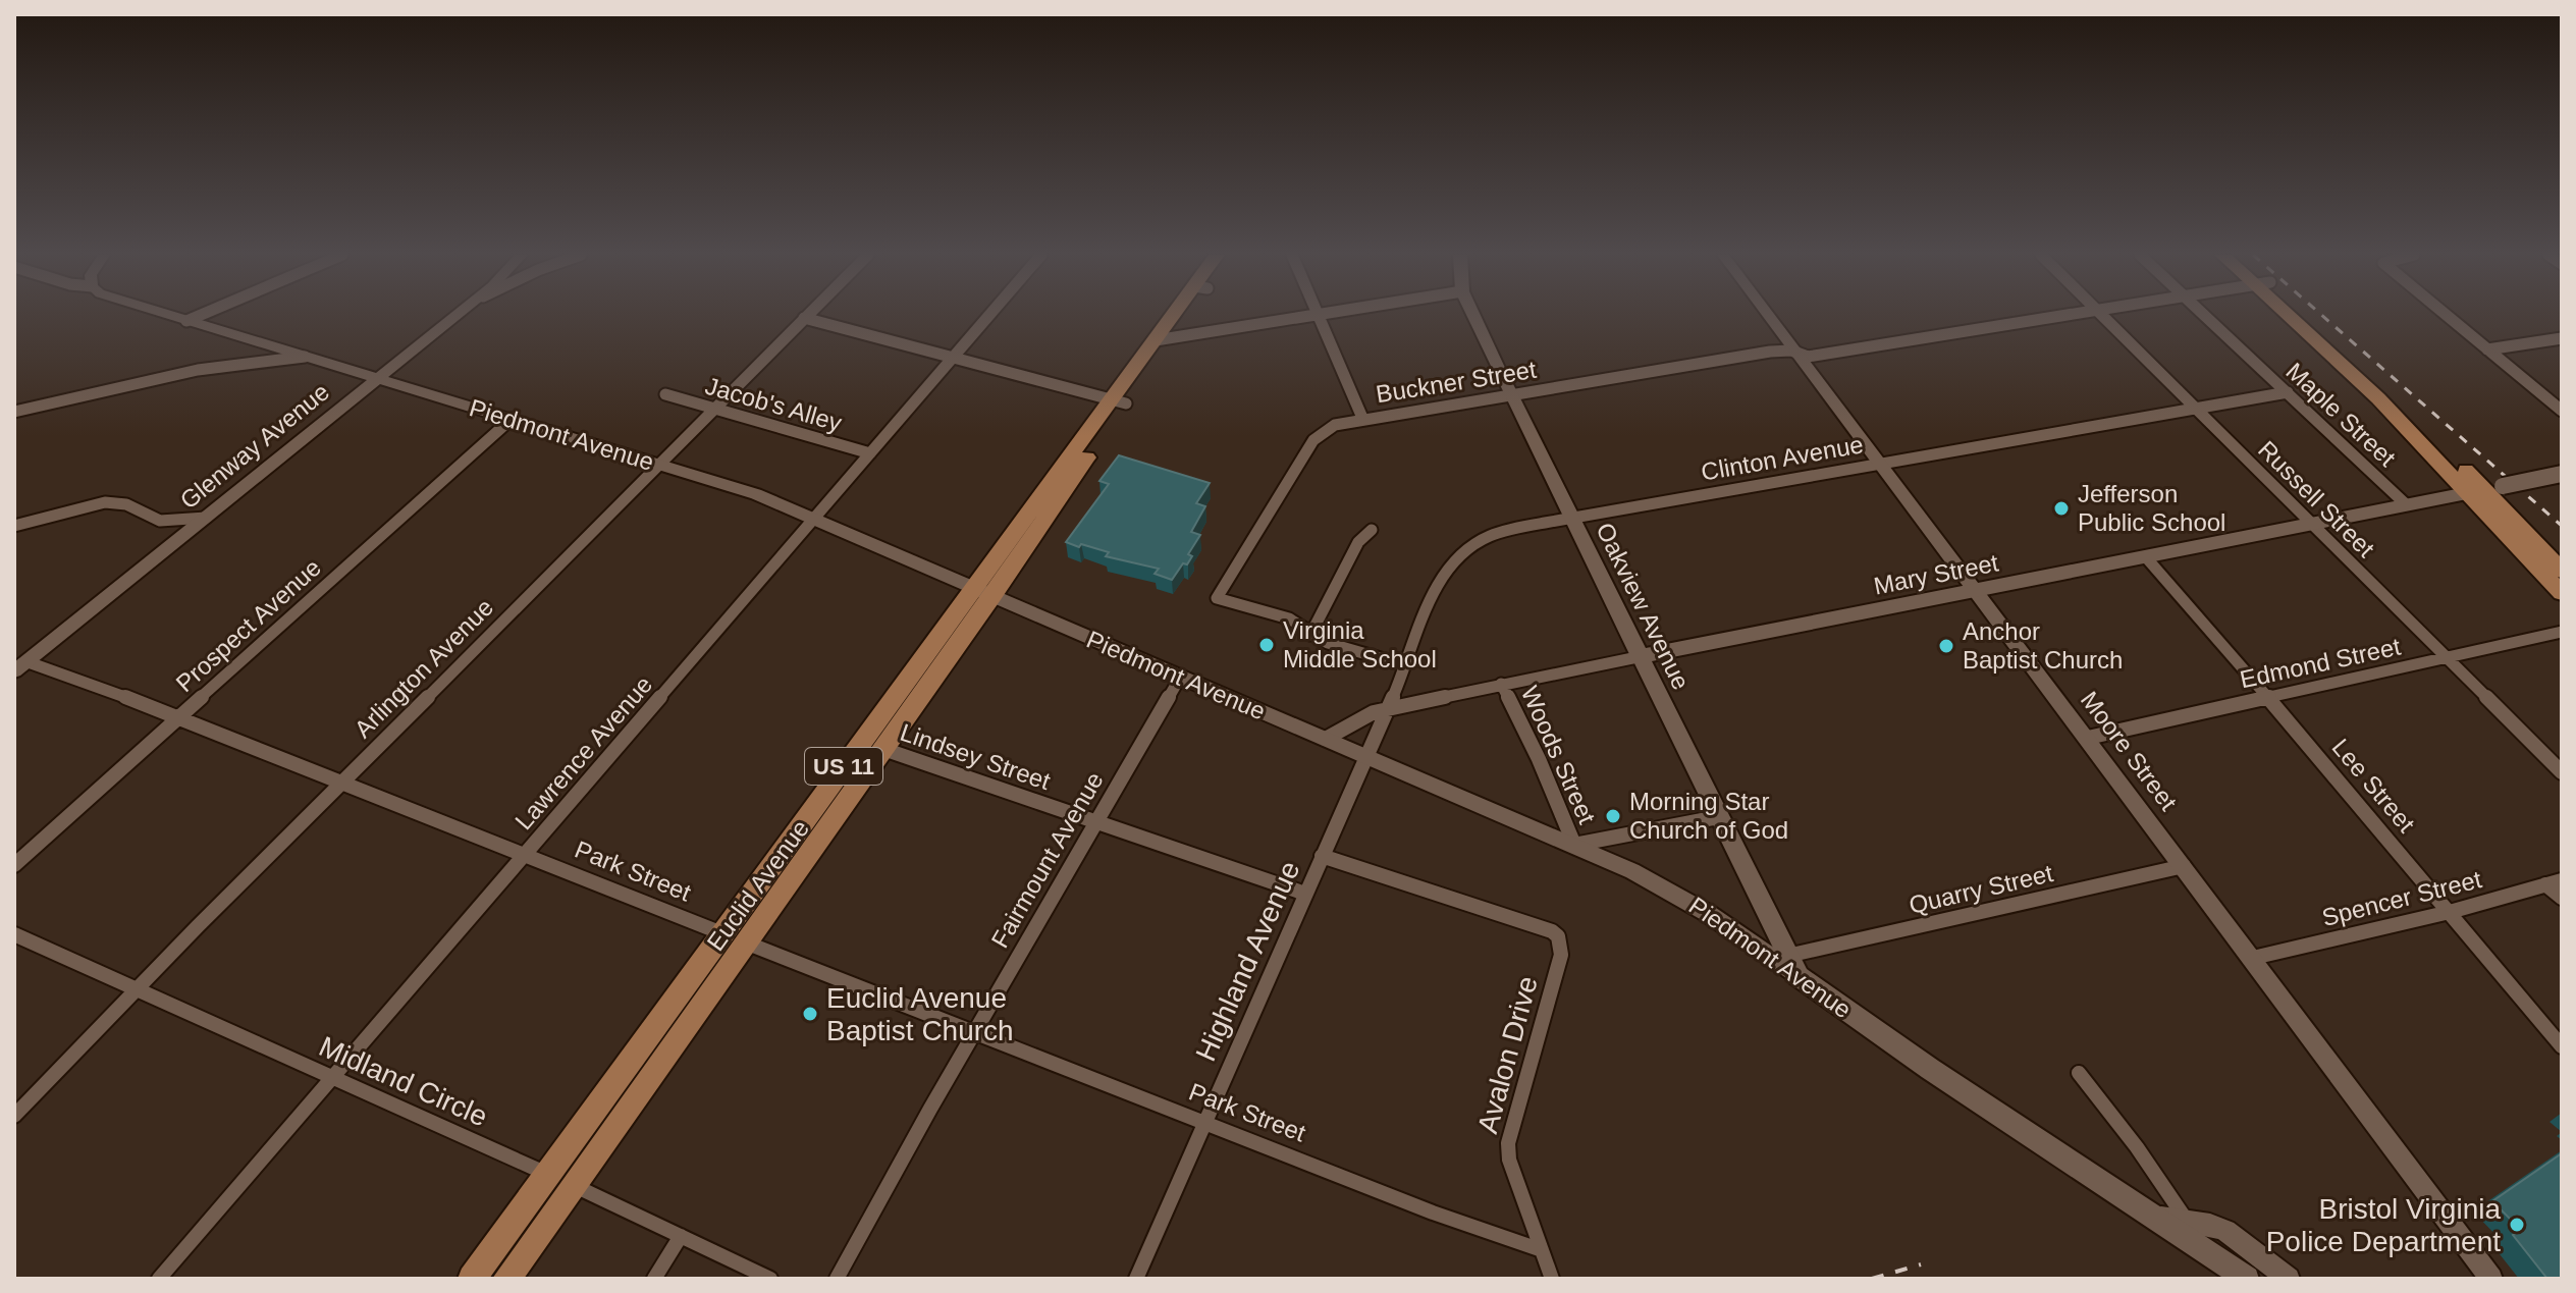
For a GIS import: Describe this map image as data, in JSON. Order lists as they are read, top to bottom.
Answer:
{
  "streets": {
    "main road": [
      "Piedmont Avenue",
      "Mary Street",
      "Oakview Avenue",
      "US 11",
      "Euclid Avenue"
    ],
    "street": [
      "Buckner Street",
      "Jacob's Alley",
      "Maple Street",
      "Glenway Avenue",
      "Clinton Avenue",
      "Russell Street",
      "Prospect Avenue",
      "Edmond Street",
      "Arlington Avenue",
      "Moore Street",
      "Lawrence Avenue",
      "Woods Street",
      "Lindsey Street",
      "Lee Street",
      "Fairmount Avenue",
      "Park Street",
      "Quarry Street",
      "Spencer Street",
      "Highland Avenue",
      "Avalon Drive",
      "Midland Circle"
    ]
  },
  "crossings": [
    ["Buckner Street", "Oakview Avenue"],
    ["Buckner Street", "Moore Street"],
    ["Jacob's Alley", "Arlington Avenue"],
    ["Jacob's Alley", "Lawrence Avenue"],
    ["Maple Street", "Clinton Avenue"],
    ["Maple Street", "Mary Street"],
    ["Piedmont Avenue", "Glenway Avenue"],
    ["Piedmont Avenue", "Mary Street"],
    ["Piedmont Avenue", "Oakview Avenue"],
    ["Piedmont Avenue", "Prospect Avenue"],
    ["Piedmont Avenue", "Arlington Avenue"],
    ["Piedmont Avenue", "Lawrence Avenue"],
    ["Piedmont Avenue", "Woods Street"],
    ["Piedmont Avenue", "Fairmount Avenue"],
    ["Piedmont Avenue", "Euclid Avenue"],
    ["Piedmont Avenue", "Quarry Street"],
    ["Piedmont Avenue", "Highland Avenue"],
    ["Glenway Avenue", "Park Street"],
    ["Clinton Avenue", "Russell Street"],
    ["Clinton Avenue", "Mary Street"],
    ["Clinton Avenue", "Oakview Avenue"],
    ["Clinton Avenue", "Moore Street"],
    ["Clinton Avenue", "Highland Avenue"],
    ["Russell Street", "Mary Street"],
    ["Russell Street", "Edmond Street"],
    ["Mary Street", "Oakview Avenue"],
    ["Mary Street", "Moore Street"],
    ["Mary Street", "Woods Street"],
    ["Mary Street", "Lee Street"],
    ["Mary Street", "Highland Avenue"],
    ["Oakview Avenue", "Quarry Street"],
    ["Prospect Avenue", "Park Street"],
    ["Edmond Street", "Moore Street"],
    ["Edmond Street", "Lee Street"],
    ["Arlington Avenue", "Park Street"],
    ["Arlington Avenue", "Midland Circle"],
    ["Moore Street", "Quarry Street"],
    ["Moore Street", "Spencer Street"],
    ["Lawrence Avenue", "Park Street"],
    ["Lawrence Avenue", "Midland Circle"],
    ["Lindsey Street", "Fairmount Avenue"],
    ["Lindsey Street", "Euclid Avenue"],
    ["Lindsey Street", "Highland Avenue"],
    ["Lee Street", "Spencer Street"],
    ["Fairmount Avenue", "Park Street"],
    ["Park Street", "Euclid Avenue"],
    ["Park Street", "Highland Avenue"],
    ["Park Street", "Avalon Drive"],
    ["Euclid Avenue", "Midland Circle"],
    ["Highland Avenue", "Avalon Drive"]
  ],
  "places": [
    "Jefferson Public School",
    "Virginia Middle School",
    "Anchor Baptist Church",
    "Morning Star Church of God",
    "Euclid Avenue Baptist Church",
    "Bristol Virginia Police Department"
  ]
}
